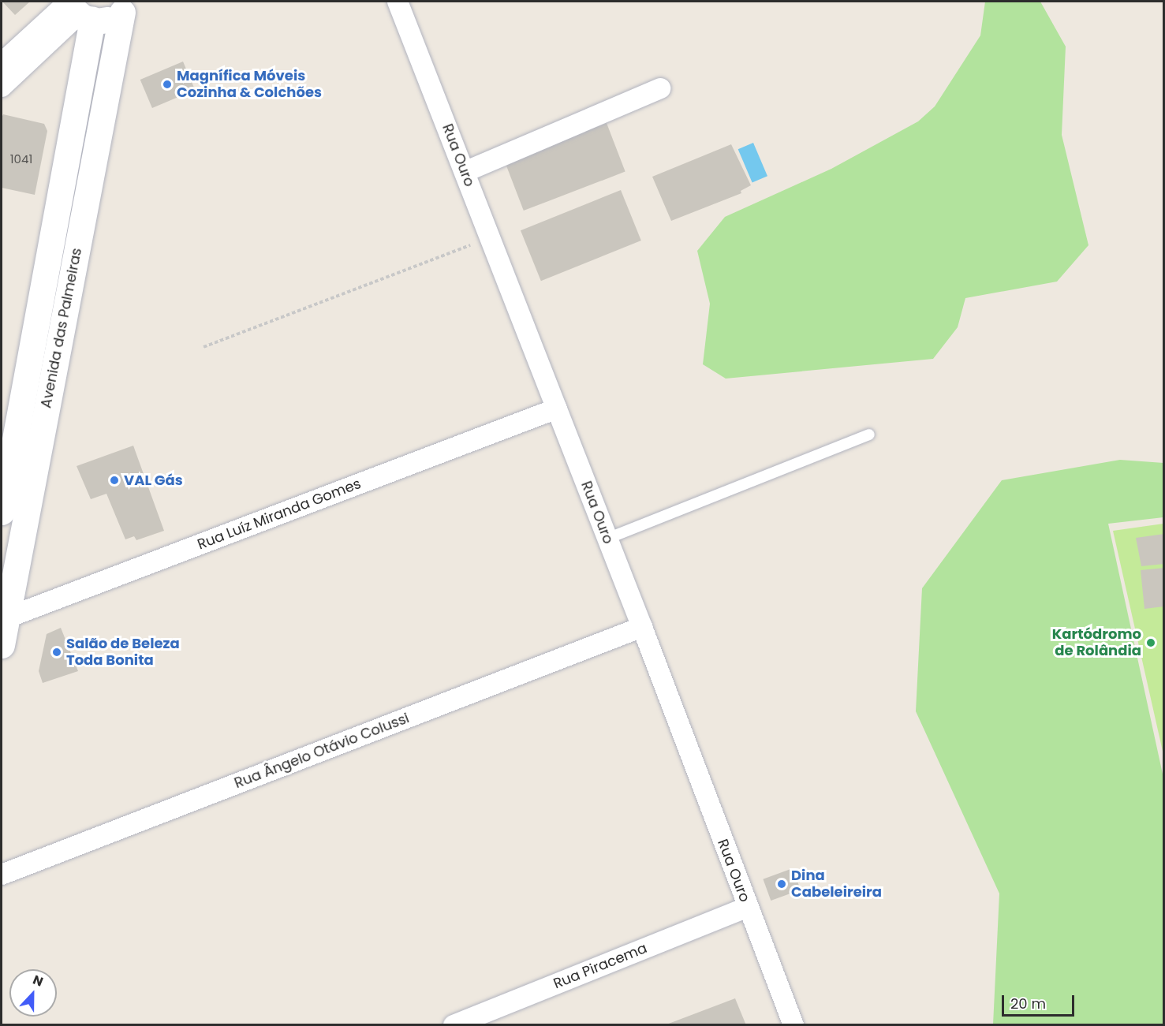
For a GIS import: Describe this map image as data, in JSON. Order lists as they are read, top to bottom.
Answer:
{
  "streets": {
    "street": [
      "Rua Ouro",
      "Avenida das Palmeiras",
      "Rua Luíz Miranda Gomes",
      "Rua Ângelo Otávio Colussi",
      "Rua Piracema"
    ]
  },
  "crossings": [
    ["Rua Ouro", "Rua Luíz Miranda Gomes"],
    ["Rua Ouro", "Rua Ângelo Otávio Colussi"],
    ["Rua Ouro", "Rua Piracema"],
    ["Avenida das Palmeiras", "Rua Luíz Miranda Gomes"]
  ],
  "places": [
    "Magnífica Móveis Cozinha & Colchões",
    "VAL Gás",
    "Kartódromo de Rolândia",
    "Salão de Beleza Toda Bonita",
    "Dina Cabeleireira"
  ],
  "house_numbers": ["1041"],
  "scale_bar": "20 m",
  "north": "top"
}
